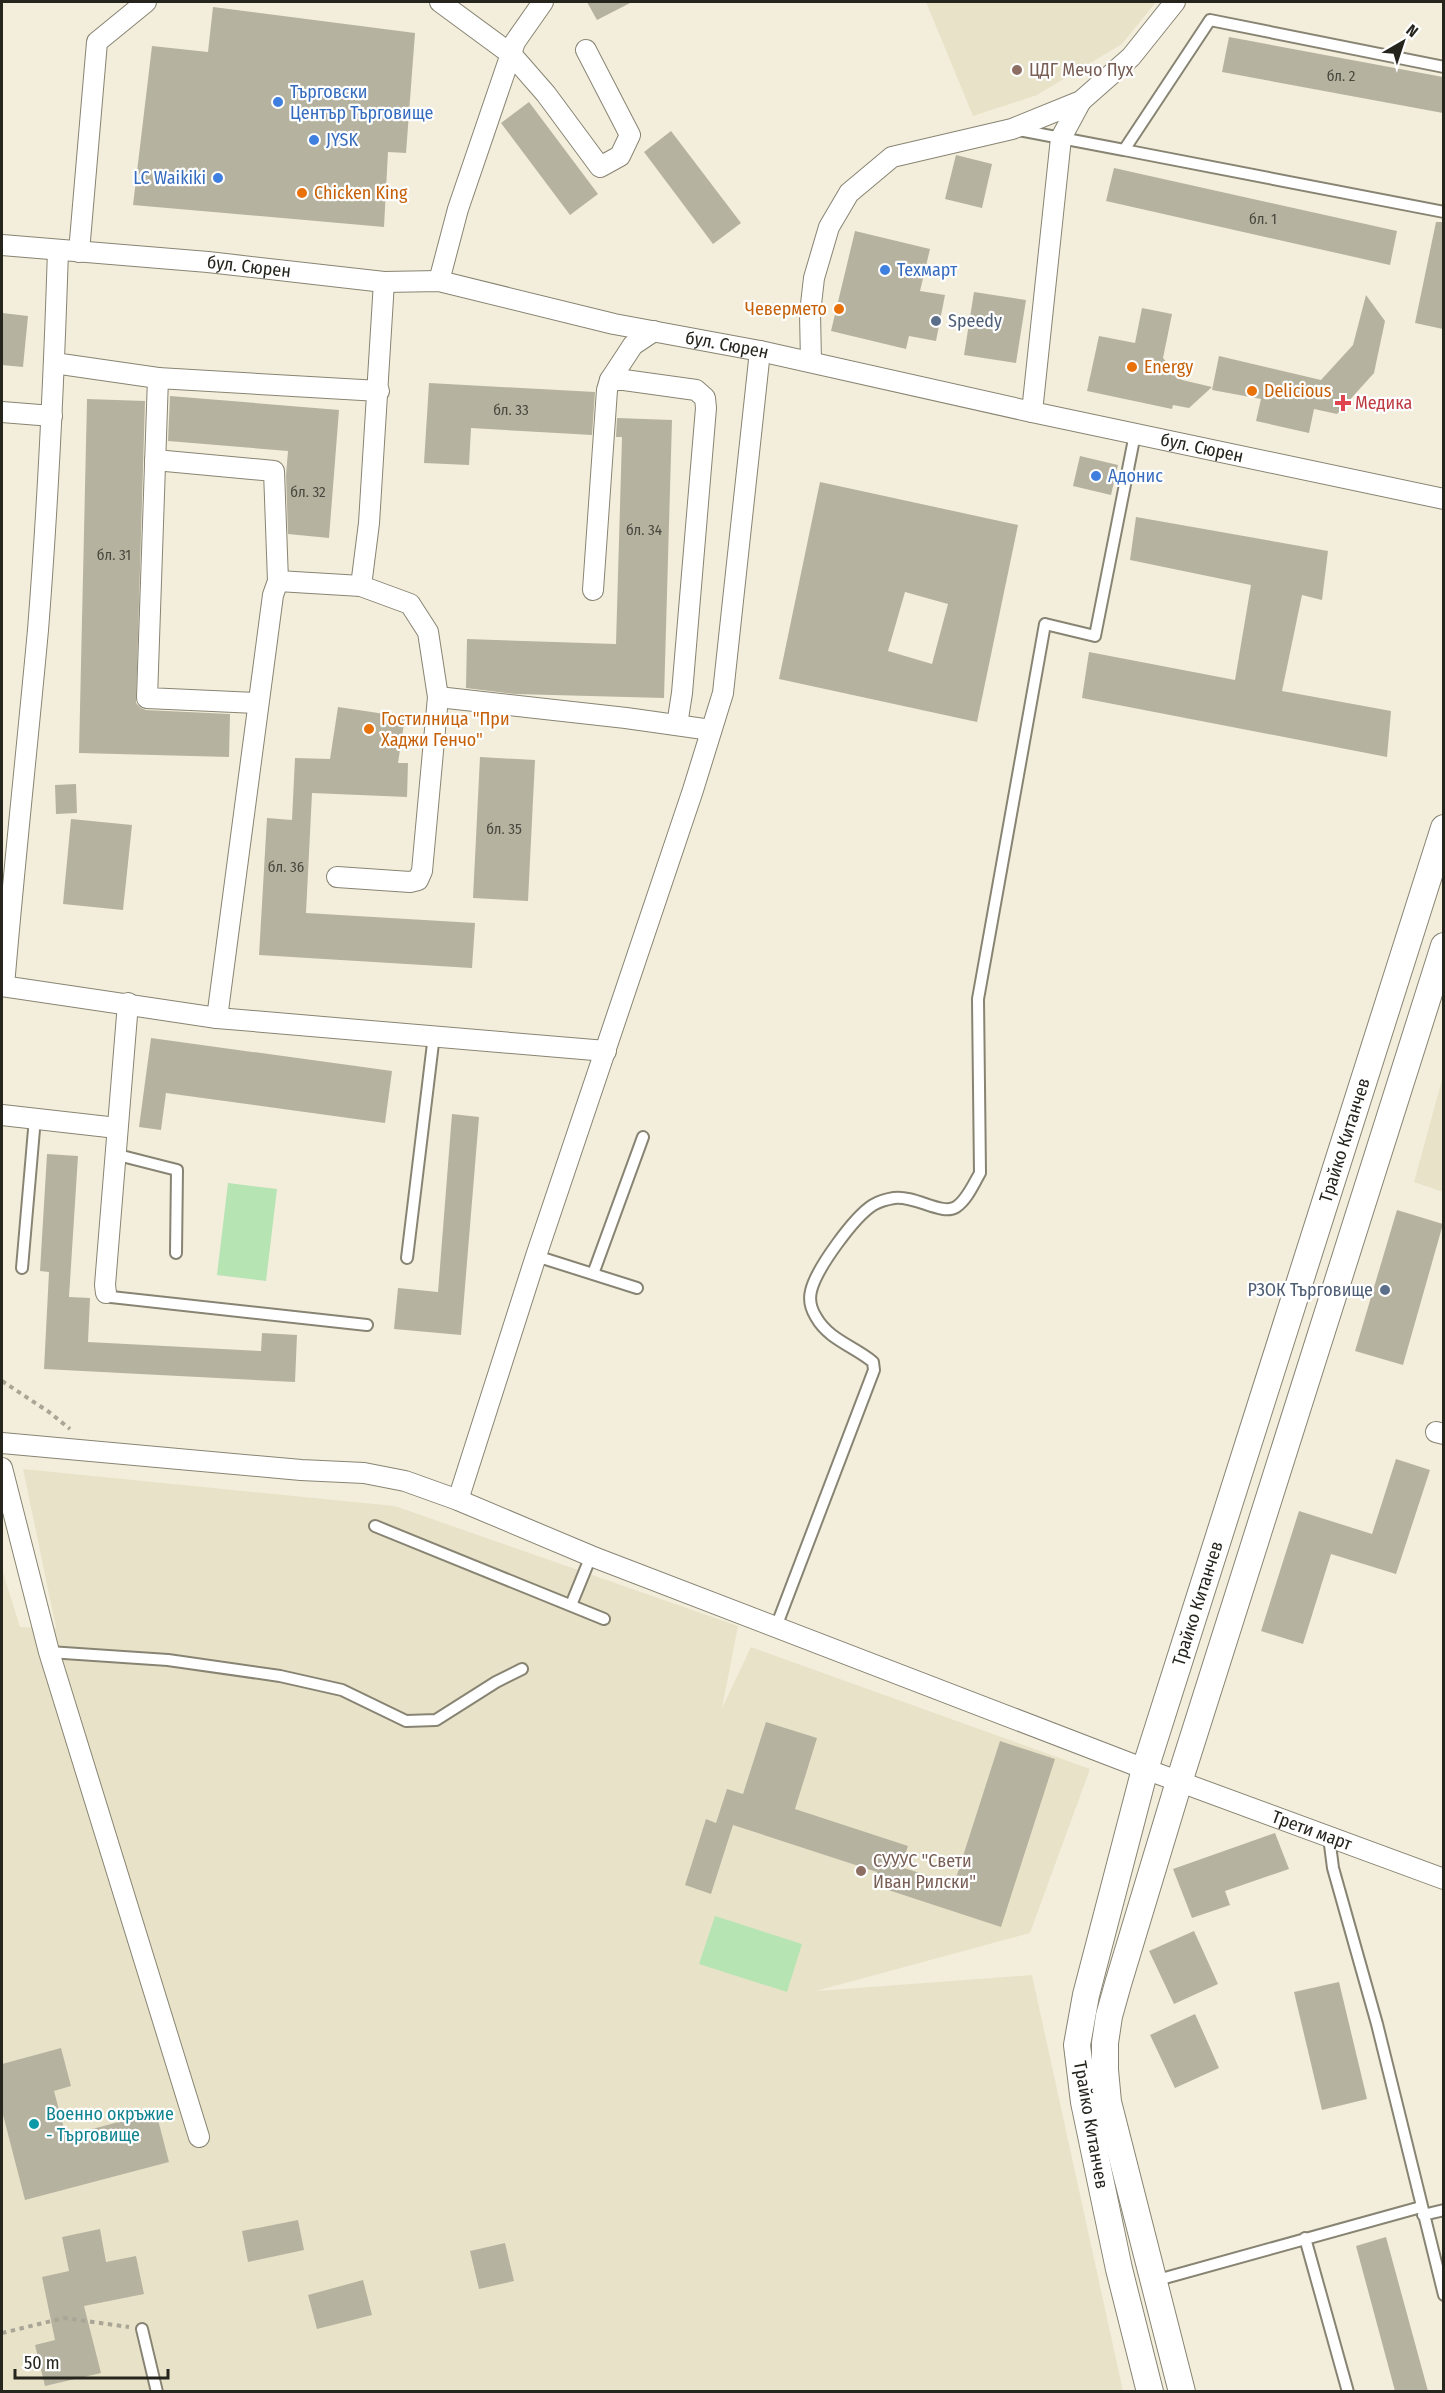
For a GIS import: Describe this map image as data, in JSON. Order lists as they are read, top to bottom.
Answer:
{
  "streets": {
    "street": ["бул. Сюрен", "Трайко Китанчев", "Трети март"]
  },
  "crossings": [
    ["Трайко Китанчев", "Трети март"]
  ],
  "places": {
    "other": [
      "ЦДГ Мечо Пух",
      "Търговски Център Търговище",
      "JYSK",
      "LC Waikiki",
      "Chicken King",
      "Техмарт",
      "Чевермето",
      "Speedy",
      "Energy",
      "Delicious",
      "Адонис",
      "Гостилница \"При Хаджи Генчо\"",
      "РЗОК Търговище",
      "СУУУС \"Свети Иван Рилски\"",
      "Военно окръжие - Търговище"
    ],
    "health": ["Медика"]
  },
  "house_numbers": [
    "бл. 2",
    "бл. 1",
    "бл. 33",
    "бл. 32",
    "бл. 34",
    "бл. 31",
    "бл. 35",
    "бл. 36"
  ],
  "scale_bar": "50 m",
  "north": "top right"
}
